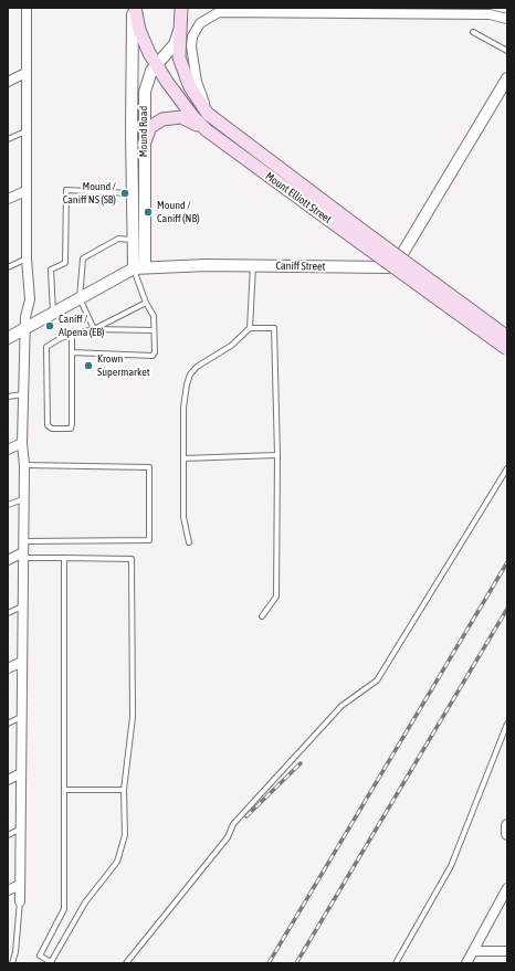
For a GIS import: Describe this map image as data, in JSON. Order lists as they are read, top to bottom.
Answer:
{
  "streets": {
    "main road": ["Mound Road", "Mount Elliott Street"],
    "street": ["Caniff Street"]
  },
  "crossings": [
    ["Mound Road", "Mount Elliott Street"],
    ["Mound Road", "Caniff Street"]
  ],
  "places": [
    "Mound / Caniff NS (SB)",
    "Mound / Caniff (NB)",
    "Caniff / Alpena (EB)",
    "Krown Supermarket"
  ]
}
